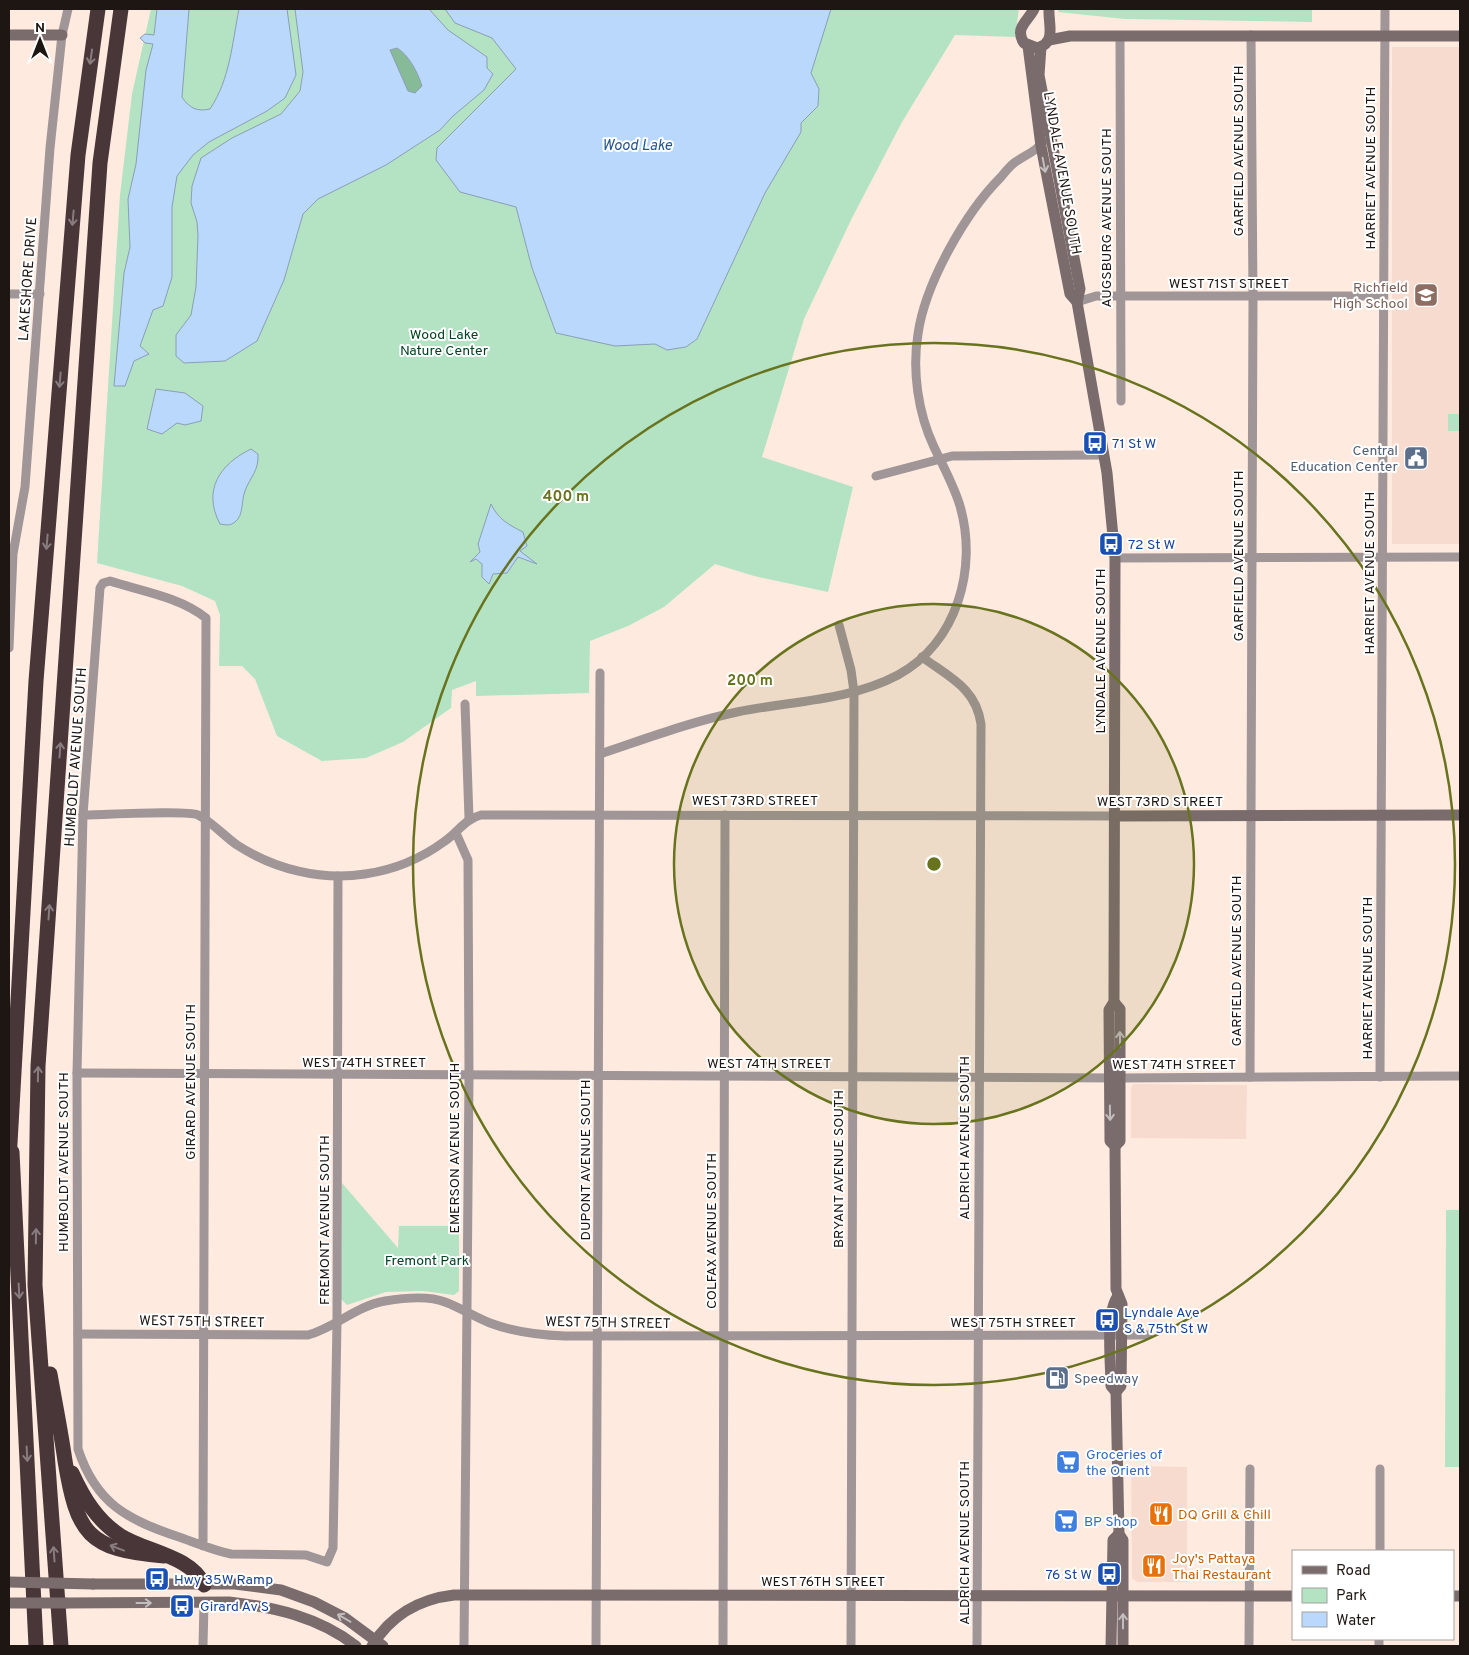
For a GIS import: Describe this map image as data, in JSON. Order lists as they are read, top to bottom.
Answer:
{
  "streets": {
    "street": [
      "GARFIELD AVENUE SOUTH",
      "HARRIET AVENUE SOUTH",
      "LYNDALE AVENUE SOUTH",
      "AUGSBURG AVENUE SOUTH",
      "LAKESHORE DRIVE",
      "WEST 71ST STREET",
      "HUMBOLDT AVENUE SOUTH",
      "WEST 73RD STREET",
      "WEST 74TH STREET",
      "GIRARD AVENUE SOUTH",
      "ALDRICH AVENUE SOUTH",
      "EMERSON AVENUE SOUTH",
      "DUPONT AVENUE SOUTH",
      "BRYANT AVENUE SOUTH",
      "FREMONT AVENUE SOUTH",
      "COLFAX AVENUE SOUTH",
      "WEST 75TH STREET",
      "WEST 76TH STREET"
    ]
  },
  "crossings": [
    ["GARFIELD AVENUE SOUTH", "WEST 71ST STREET"],
    ["GARFIELD AVENUE SOUTH", "WEST 73RD STREET"],
    ["GARFIELD AVENUE SOUTH", "WEST 74TH STREET"],
    ["HARRIET AVENUE SOUTH", "WEST 71ST STREET"],
    ["HARRIET AVENUE SOUTH", "WEST 73RD STREET"],
    ["HARRIET AVENUE SOUTH", "WEST 74TH STREET"],
    ["LYNDALE AVENUE SOUTH", "WEST 71ST STREET"],
    ["LYNDALE AVENUE SOUTH", "WEST 73RD STREET"],
    ["LYNDALE AVENUE SOUTH", "WEST 74TH STREET"],
    ["LYNDALE AVENUE SOUTH", "WEST 75TH STREET"],
    ["LYNDALE AVENUE SOUTH", "WEST 76TH STREET"],
    ["AUGSBURG AVENUE SOUTH", "WEST 71ST STREET"],
    ["HUMBOLDT AVENUE SOUTH", "WEST 74TH STREET"],
    ["HUMBOLDT AVENUE SOUTH", "GIRARD AVENUE SOUTH"],
    ["HUMBOLDT AVENUE SOUTH", "FREMONT AVENUE SOUTH"],
    ["HUMBOLDT AVENUE SOUTH", "WEST 75TH STREET"],
    ["WEST 73RD STREET", "ALDRICH AVENUE SOUTH"],
    ["WEST 73RD STREET", "DUPONT AVENUE SOUTH"],
    ["WEST 73RD STREET", "BRYANT AVENUE SOUTH"],
    ["WEST 73RD STREET", "COLFAX AVENUE SOUTH"],
    ["WEST 74TH STREET", "GIRARD AVENUE SOUTH"],
    ["WEST 74TH STREET", "ALDRICH AVENUE SOUTH"],
    ["WEST 74TH STREET", "EMERSON AVENUE SOUTH"],
    ["WEST 74TH STREET", "DUPONT AVENUE SOUTH"],
    ["WEST 74TH STREET", "BRYANT AVENUE SOUTH"],
    ["WEST 74TH STREET", "FREMONT AVENUE SOUTH"],
    ["WEST 74TH STREET", "COLFAX AVENUE SOUTH"],
    ["GIRARD AVENUE SOUTH", "WEST 75TH STREET"],
    ["ALDRICH AVENUE SOUTH", "WEST 75TH STREET"],
    ["ALDRICH AVENUE SOUTH", "WEST 76TH STREET"],
    ["EMERSON AVENUE SOUTH", "WEST 75TH STREET"],
    ["EMERSON AVENUE SOUTH", "WEST 76TH STREET"],
    ["DUPONT AVENUE SOUTH", "WEST 75TH STREET"],
    ["DUPONT AVENUE SOUTH", "WEST 76TH STREET"],
    ["BRYANT AVENUE SOUTH", "WEST 75TH STREET"],
    ["BRYANT AVENUE SOUTH", "WEST 76TH STREET"],
    ["FREMONT AVENUE SOUTH", "WEST 75TH STREET"],
    ["COLFAX AVENUE SOUTH", "WEST 75TH STREET"],
    ["COLFAX AVENUE SOUTH", "WEST 76TH STREET"]
  ],
  "water": ["Wood Lake"],
  "parks": ["Wood Lake Nature Center", "Fremont Park"],
  "places": {
    "school or university": ["Richfield High School"],
    "bus stop": [
      "71 St W",
      "72 St W",
      "Lyndale Ave S & 75th St W",
      "76 St W",
      "Hwy 35W Ramp",
      "Girard Av S"
    ],
    "public building": ["Central Education Center"],
    "fuel station": ["Speedway"],
    "supermarket": ["Groceries of the Orient", "BP Shop"],
    "restaurant": ["DQ Grill & Chill", "Joy's Pattaya Thai Restaurant"]
  },
  "legend": ["Road", "Park", "Water"],
  "north": "top",
  "rings": ["400 m", "200 m"]
}
